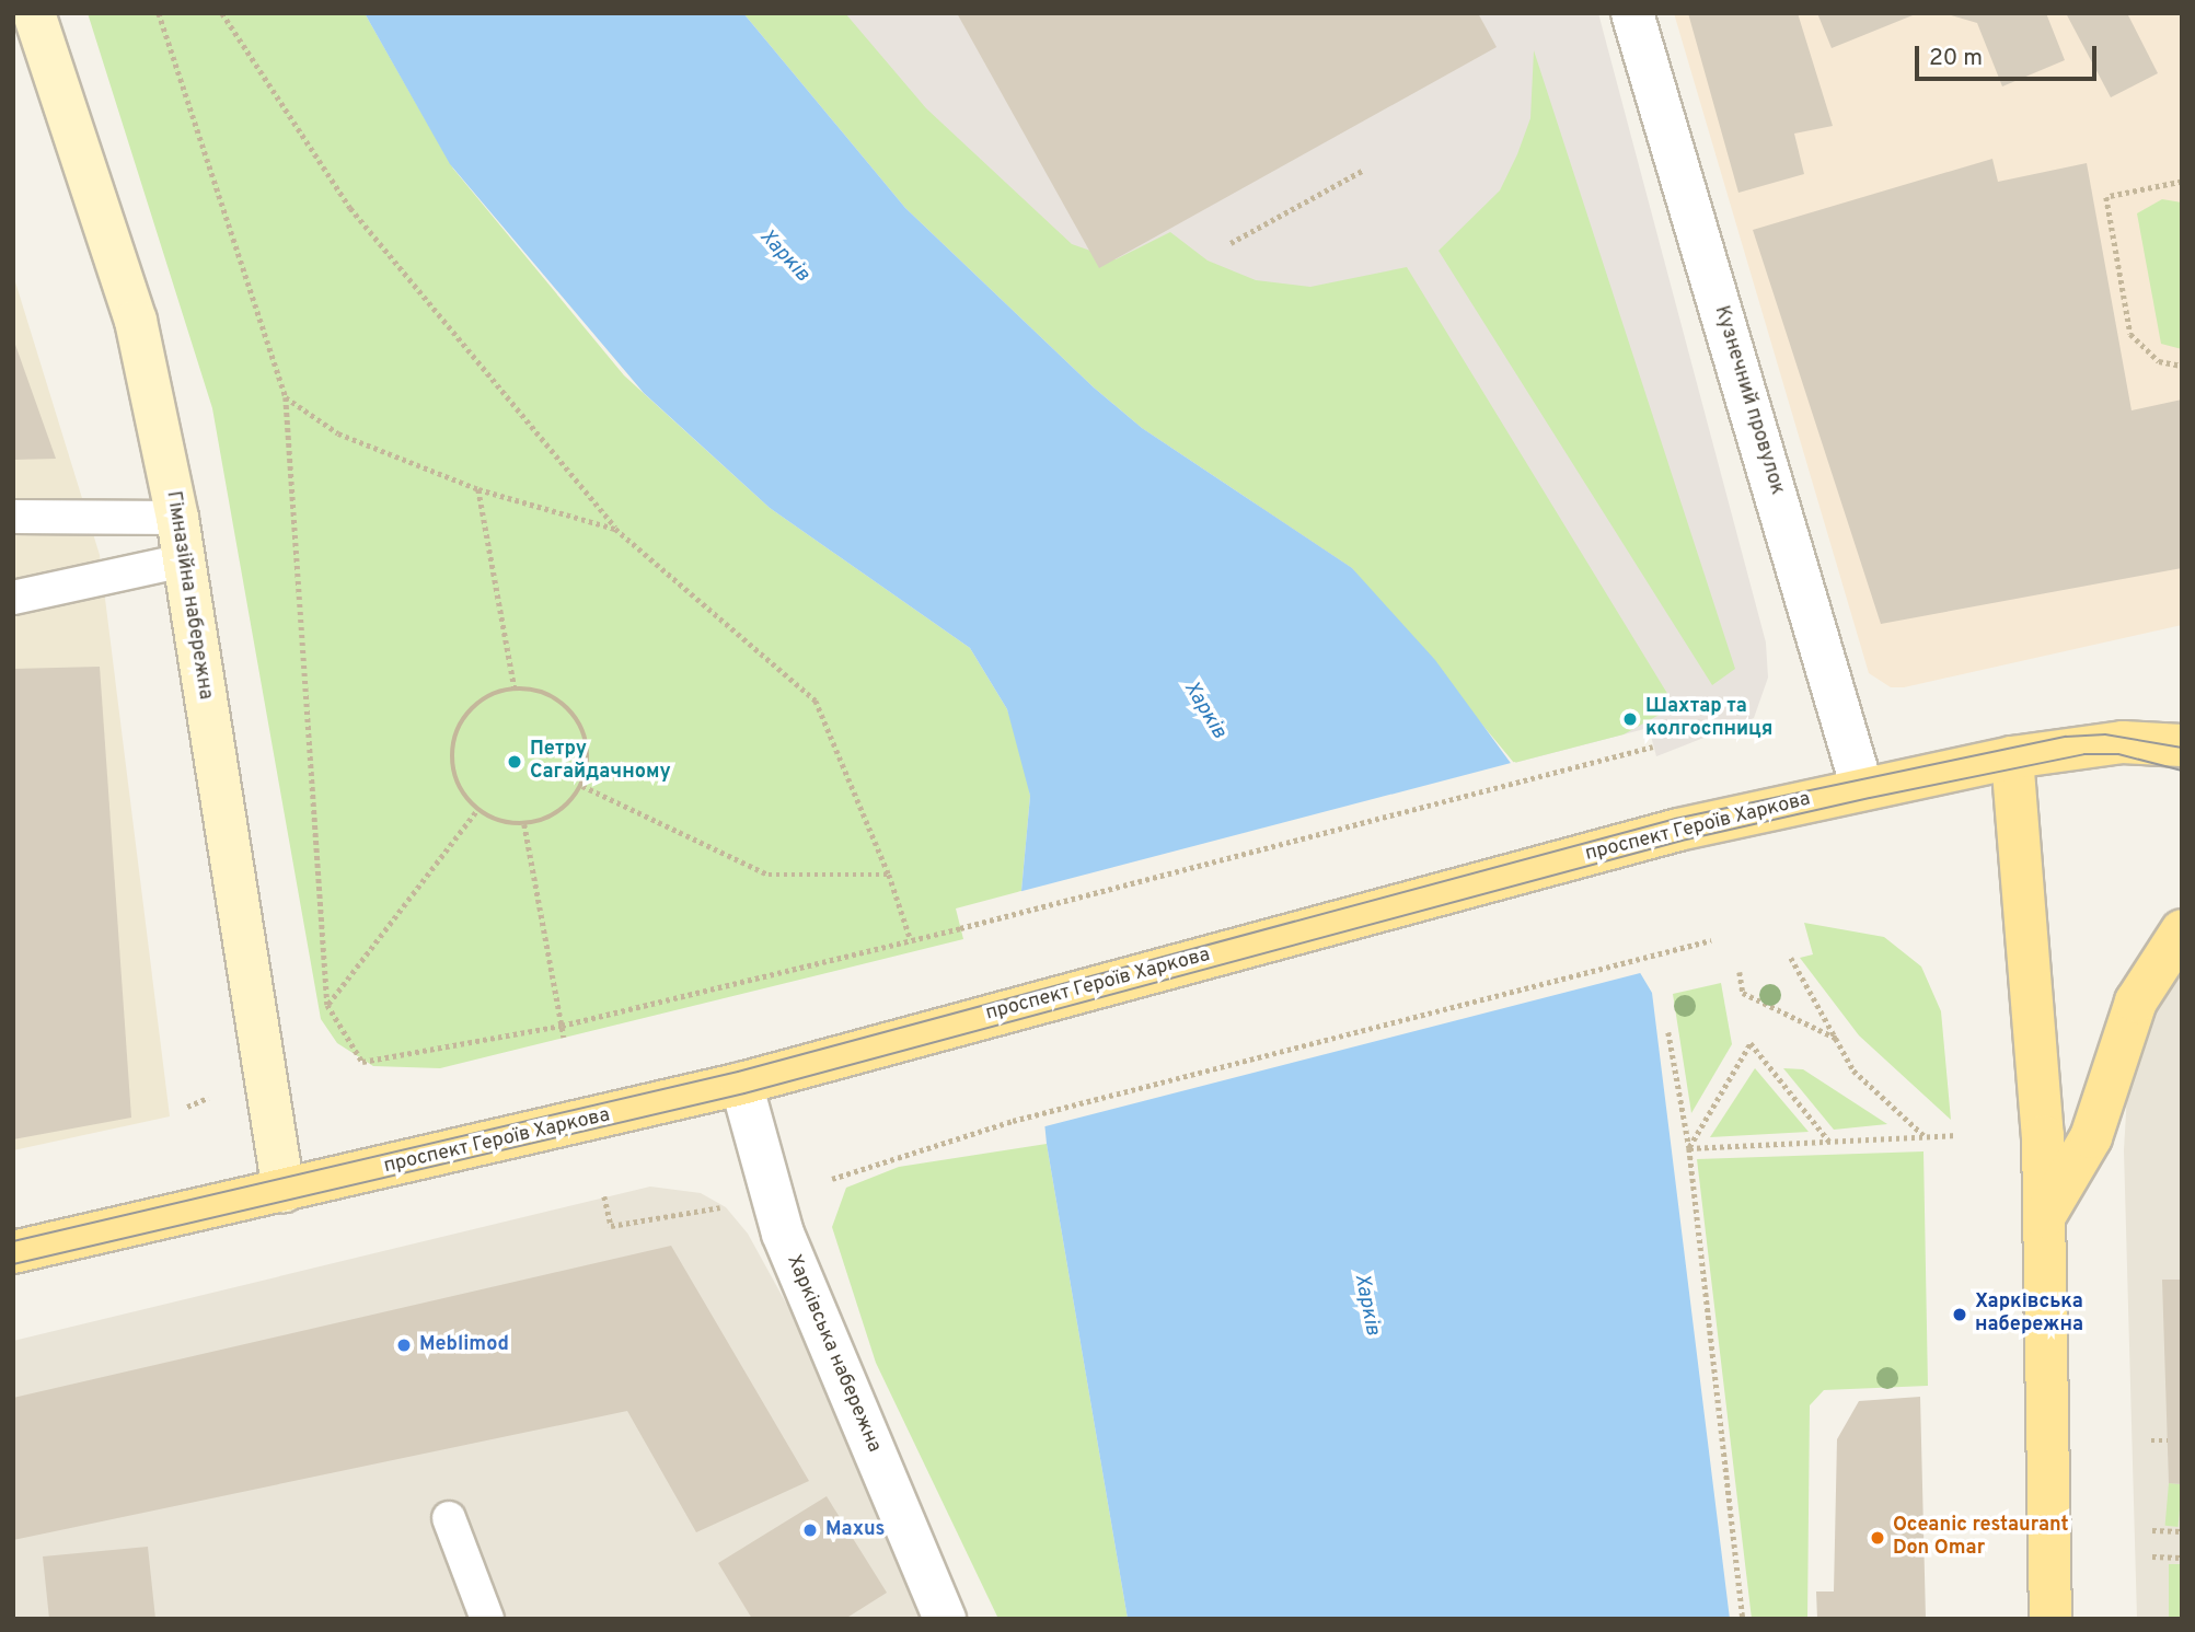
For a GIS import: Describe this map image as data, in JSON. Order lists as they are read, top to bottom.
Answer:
{
  "streets": {
    "main road": ["Гімназійна набережна", "проспект Героїв Харкова"],
    "street": ["Кузнечний провулок", "Харківська набережна"]
  },
  "crossings": [
    ["Кузнечний провулок", "проспект Героїв Харкова"],
    ["Гімназійна набережна", "проспект Героїв Харкова"],
    ["проспект Героїв Харкова", "Харківська набережна"]
  ],
  "water": ["Харків"],
  "places": [
    "Шахтар та колгоспниця",
    "Петру Сагайдачному",
    "Харківська набережна",
    "Meblimod",
    "Maxus",
    "Oceanic restaurant Don Omar"
  ],
  "scale_bar": "20 m"
}
